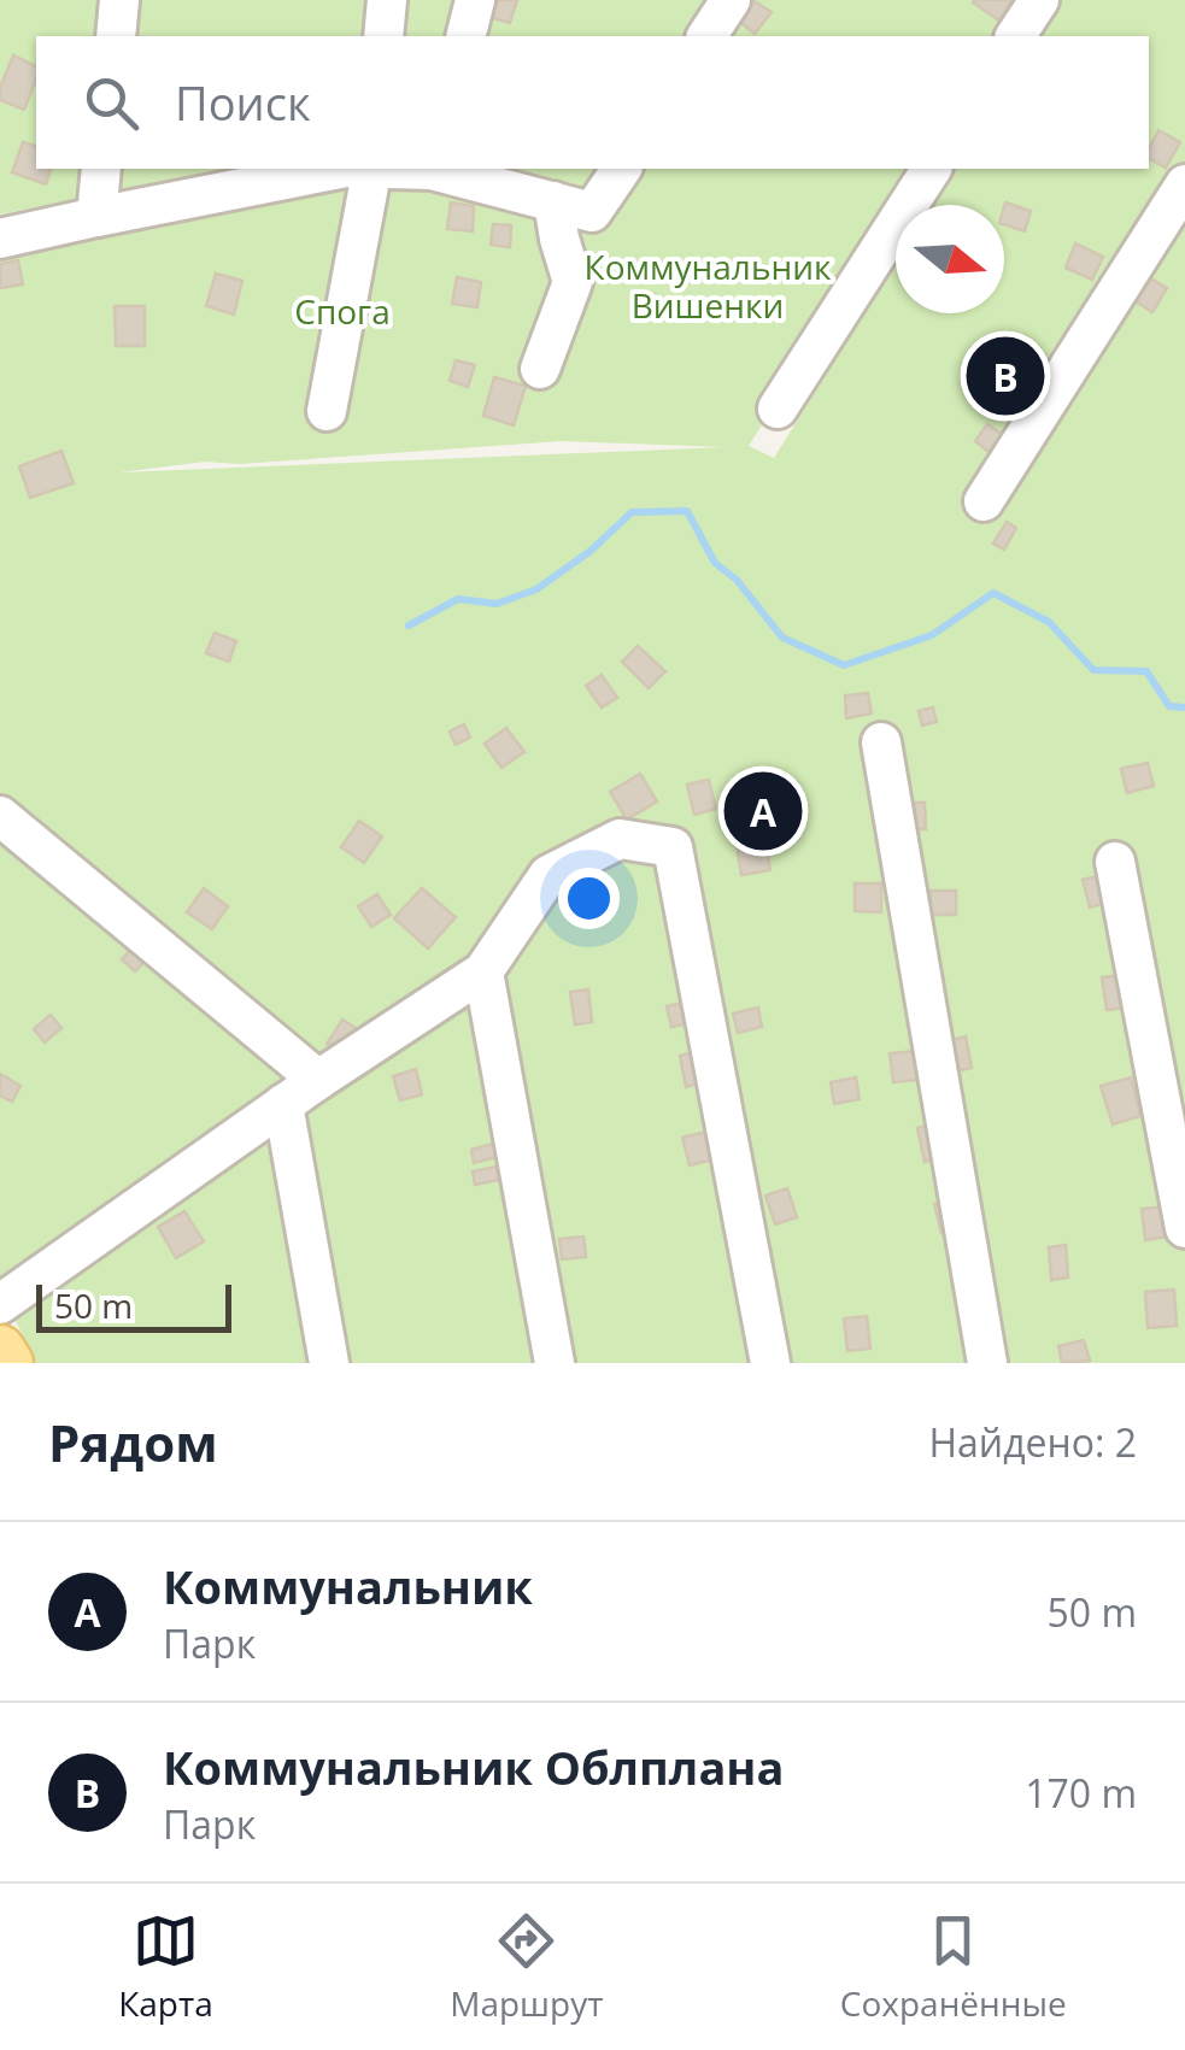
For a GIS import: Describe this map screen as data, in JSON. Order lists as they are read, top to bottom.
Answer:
{
  "parks": ["Коммунальник Вишенки", "Спога"],
  "scale_bar": "50 m",
  "north": "right",
  "page": {
    "search": "Поиск",
    "pins": ["B", "A"],
    "scale": "50 m",
    "heading": ["Рядом", "Найдено: 2"],
    "list": [
      {
        "mark": "A",
        "name": "Коммунальник",
        "note": "Парк",
        "value": "50 m"
      },
      {
        "mark": "B",
        "name": "Коммунальник Облплана",
        "note": "Парк",
        "value": "170 m"
      }
    ],
    "nav": ["Карта", "Маршрут", "Сохранённые"]
  }
}
